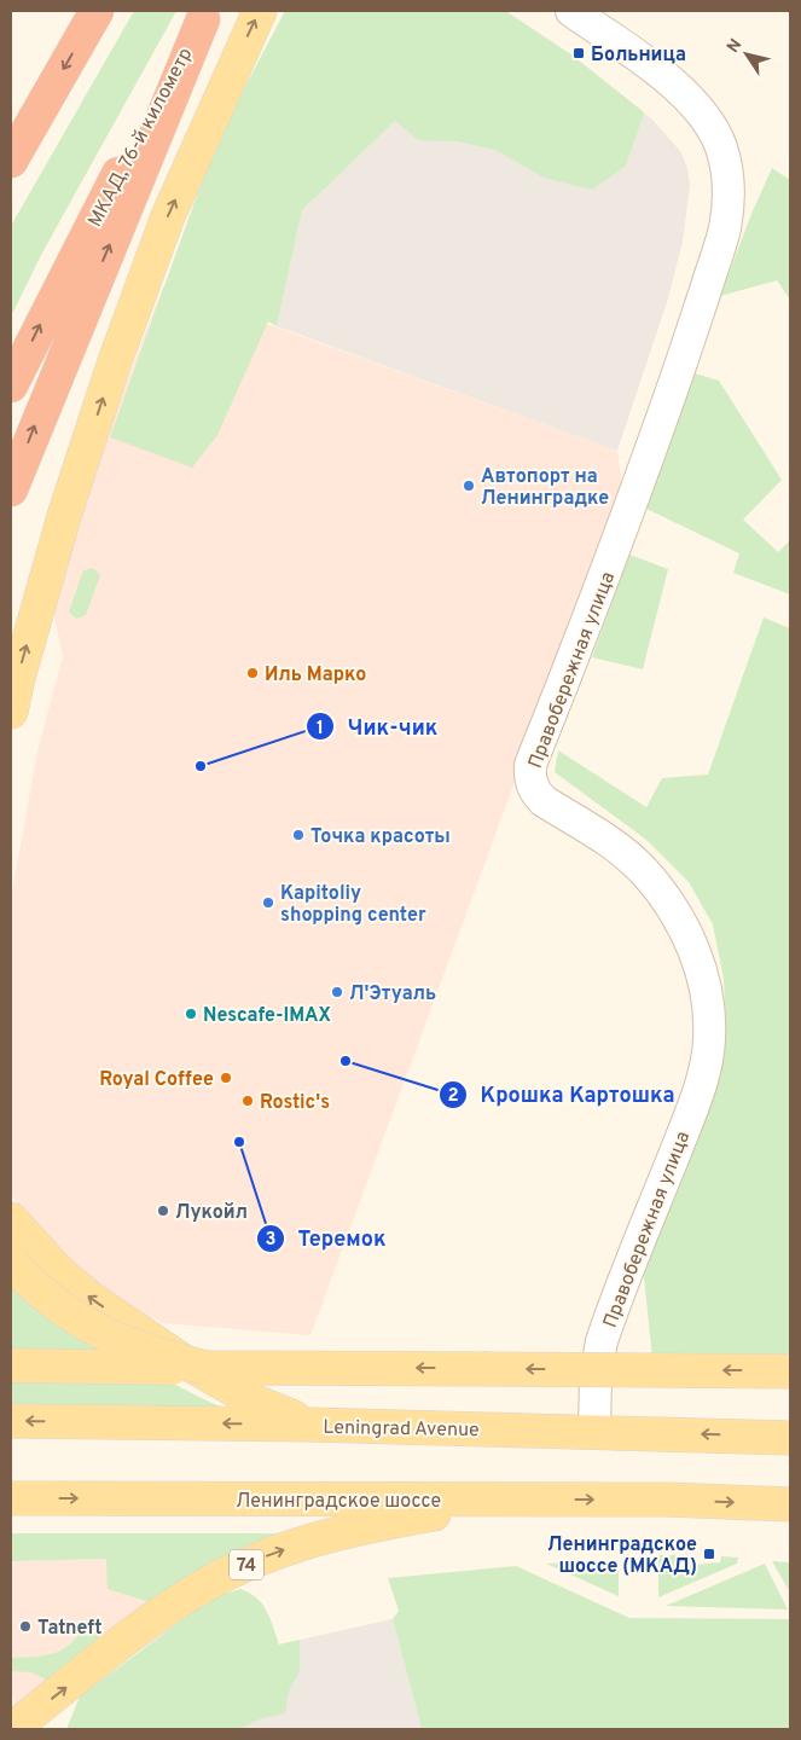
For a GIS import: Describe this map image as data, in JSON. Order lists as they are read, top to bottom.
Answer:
{
  "streets": {
    "highway": ["МКАД, 76-й километр"],
    "main road": ["Leningrad Avenue", "Ленинградское шоссе", "74"],
    "street": ["Правобережная улица"]
  },
  "crossings": [
    ["Правобережная улица", "Leningrad Avenue"],
    ["Ленинградское шоссе", "74"]
  ],
  "places": {
    "transit": ["Больница", "Ленинградское шоссе (МКАД)"],
    "other": [
      "Автопорт на Ленинградке",
      "Иль Марко",
      "Чик-чик",
      "Точка красоты",
      "Kapitoliy shopping center",
      "Л'Этуаль",
      "Nescafe-IMAX",
      "Крошка Картошка",
      "Royal Coffee",
      "Rostic's",
      "Теремок",
      "Лукойл",
      "Tatneft"
    ]
  },
  "north": "top left"
}
